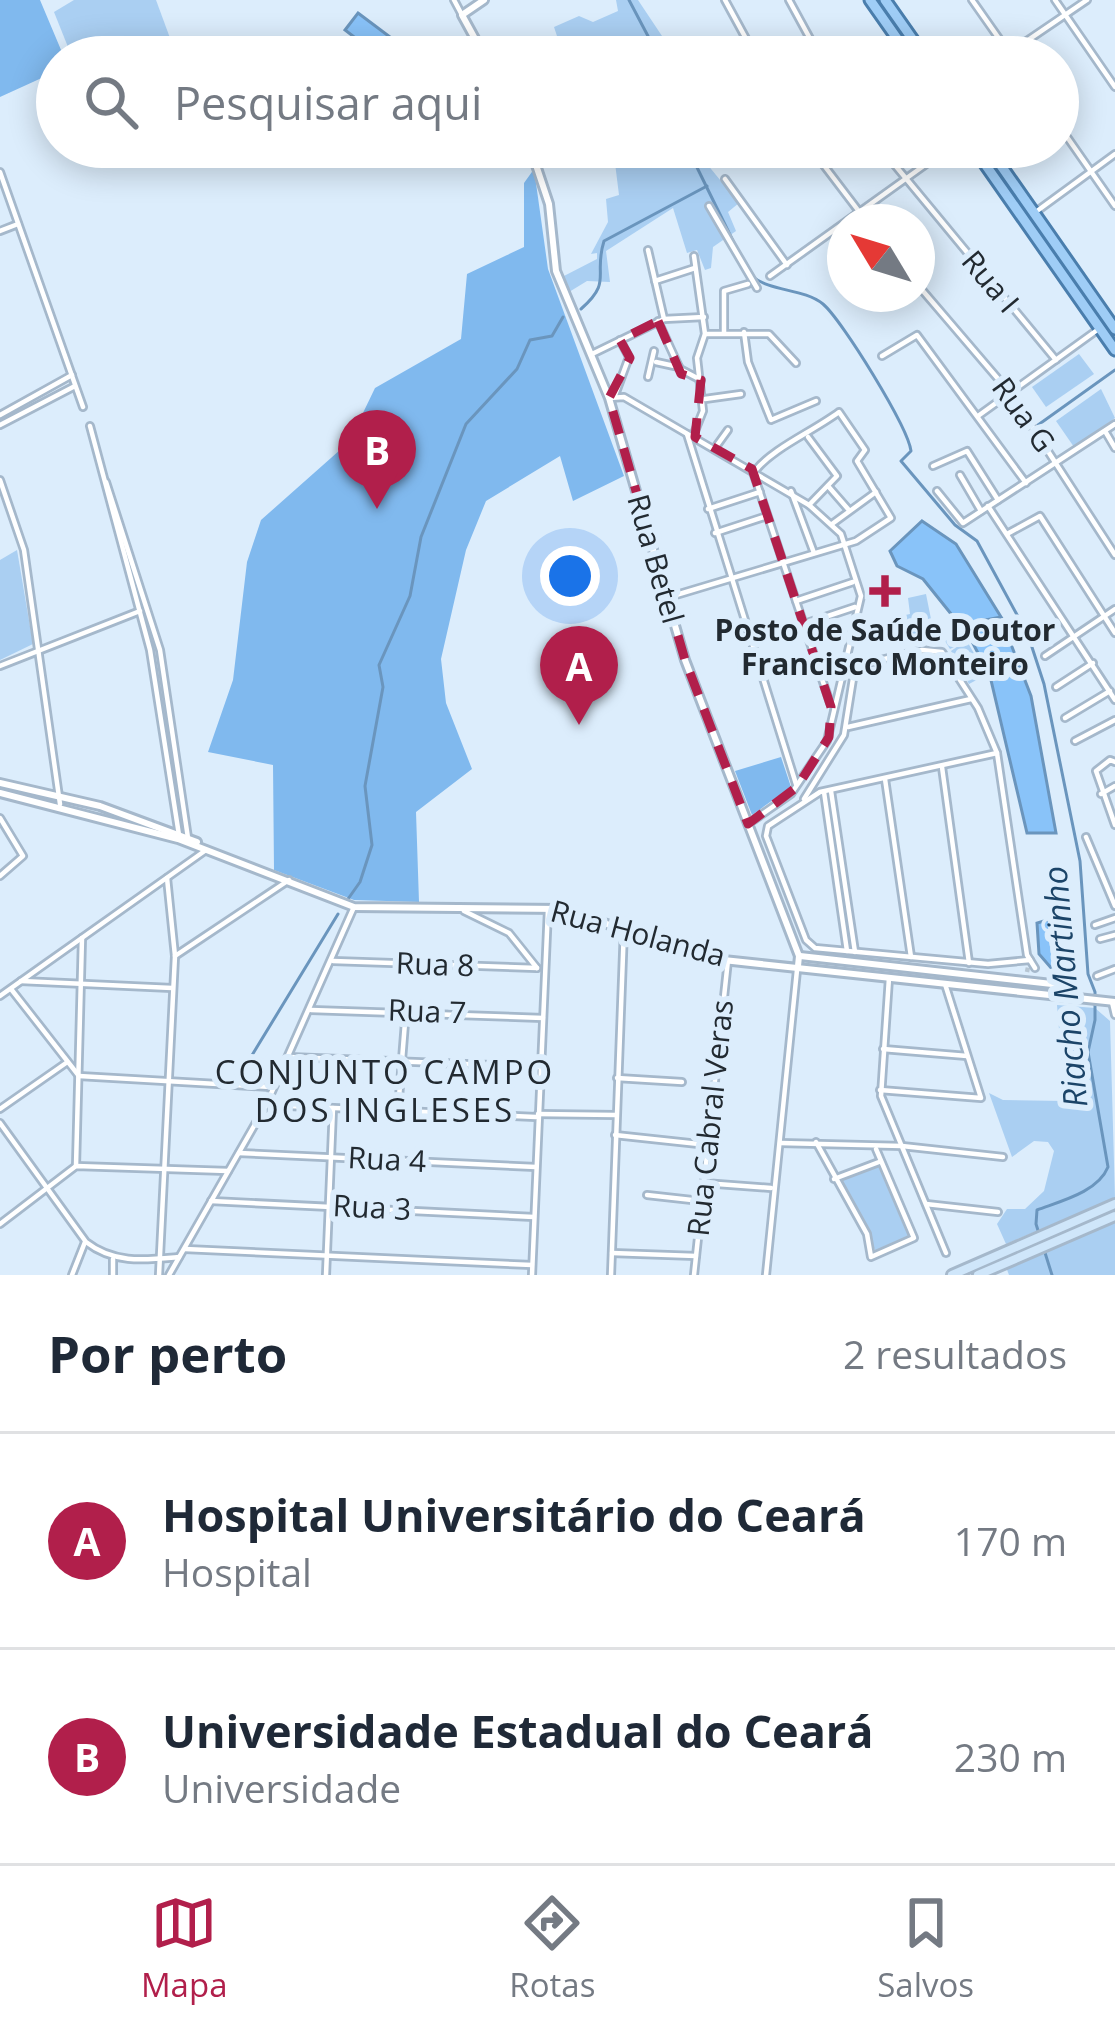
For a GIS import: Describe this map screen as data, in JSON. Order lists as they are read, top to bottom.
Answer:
{
  "streets": {
    "street": [
      "Rua I",
      "Rua G",
      "Rua Betel",
      "Rua Holanda",
      "Rua 8",
      "Rua 7",
      "Rua Cabral Veras",
      "Rua 4",
      "Rua 3"
    ]
  },
  "crossings": [
    ["Rua Betel", "Rua Holanda"],
    ["Rua Holanda", "Rua Cabral Veras"]
  ],
  "districts": ["CONJUNTO CAMPO DOS INGLESES"],
  "water": ["Riacho Martinho"],
  "places": {
    "health": ["Posto de Saúde Doutor Francisco Monteiro"]
  },
  "north": "top left",
  "page": {
    "search": "Pesquisar aqui",
    "pins": ["B", "A"],
    "heading": ["Por perto", "2 resultados"],
    "list": [
      {
        "mark": "A",
        "name": "Hospital Universitário do Ceará",
        "note": "Hospital",
        "value": "170 m"
      },
      {
        "mark": "B",
        "name": "Universidade Estadual do Ceará",
        "note": "Universidade",
        "value": "230 m"
      }
    ],
    "nav": ["Mapa", "Rotas", "Salvos"]
  }
}
